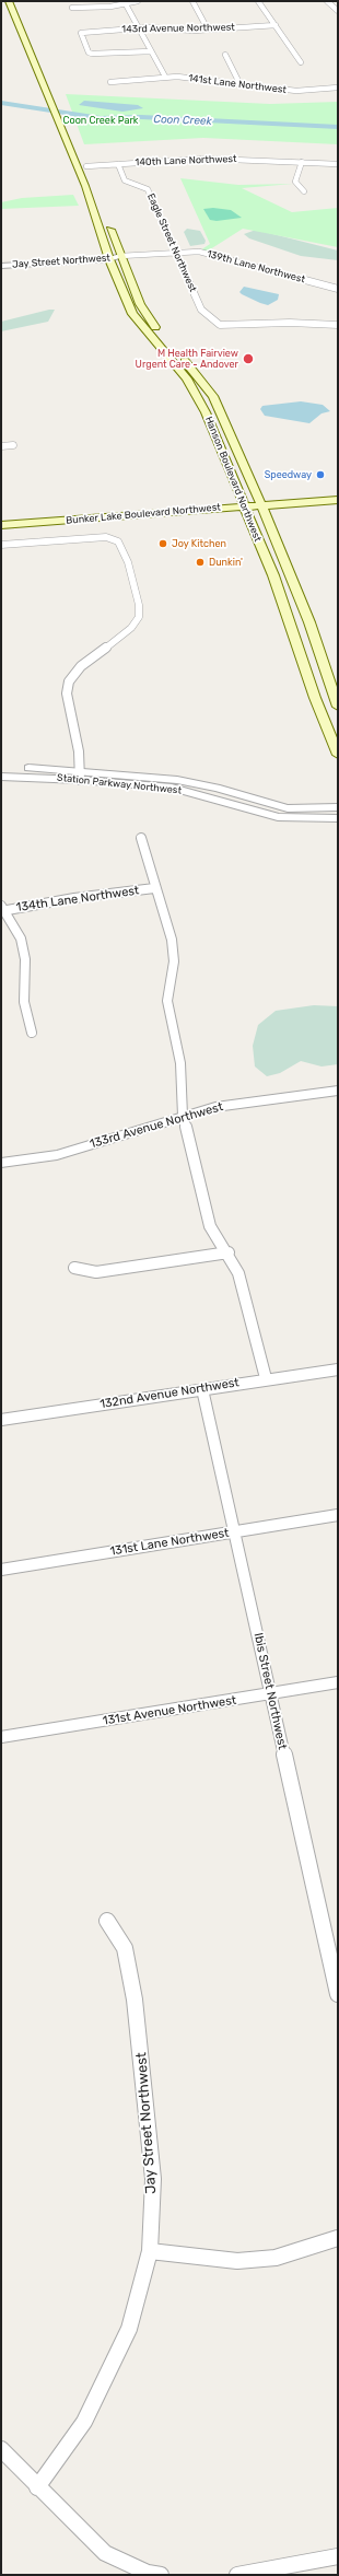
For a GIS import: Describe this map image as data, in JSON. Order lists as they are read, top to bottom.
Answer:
{
  "streets": {
    "main road": ["Hanson Boulevard Northwest", "Bunker Lake Boulevard Northwest"],
    "street": [
      "143rd Avenue Northwest",
      "141st Lane Northwest",
      "140th Lane Northwest",
      "Eagle Street Northwest",
      "Jay Street Northwest",
      "139th Lane Northwest",
      "Station Parkway Northwest",
      "134th Lane Northwest",
      "133rd Avenue Northwest",
      "132nd Avenue Northwest",
      "131st Lane Northwest",
      "Ibis Street Northwest",
      "131st Avenue Northwest"
    ]
  },
  "crossings": [
    ["140th Lane Northwest", "Eagle Street Northwest"],
    ["140th Lane Northwest", "Hanson Boulevard Northwest"],
    ["Eagle Street Northwest", "139th Lane Northwest"],
    ["Jay Street Northwest", "139th Lane Northwest"],
    ["Jay Street Northwest", "Hanson Boulevard Northwest"],
    ["139th Lane Northwest", "Hanson Boulevard Northwest"],
    ["Hanson Boulevard Northwest", "Bunker Lake Boulevard Northwest"],
    ["132nd Avenue Northwest", "Ibis Street Northwest"],
    ["131st Lane Northwest", "Ibis Street Northwest"],
    ["Ibis Street Northwest", "131st Avenue Northwest"]
  ],
  "water": ["Coon Creek"],
  "parks": ["Coon Creek Park"],
  "places": [
    "M Health Fairview Urgent Care - Andover",
    "Speedway",
    "Joy Kitchen",
    "Dunkin'"
  ]
}
